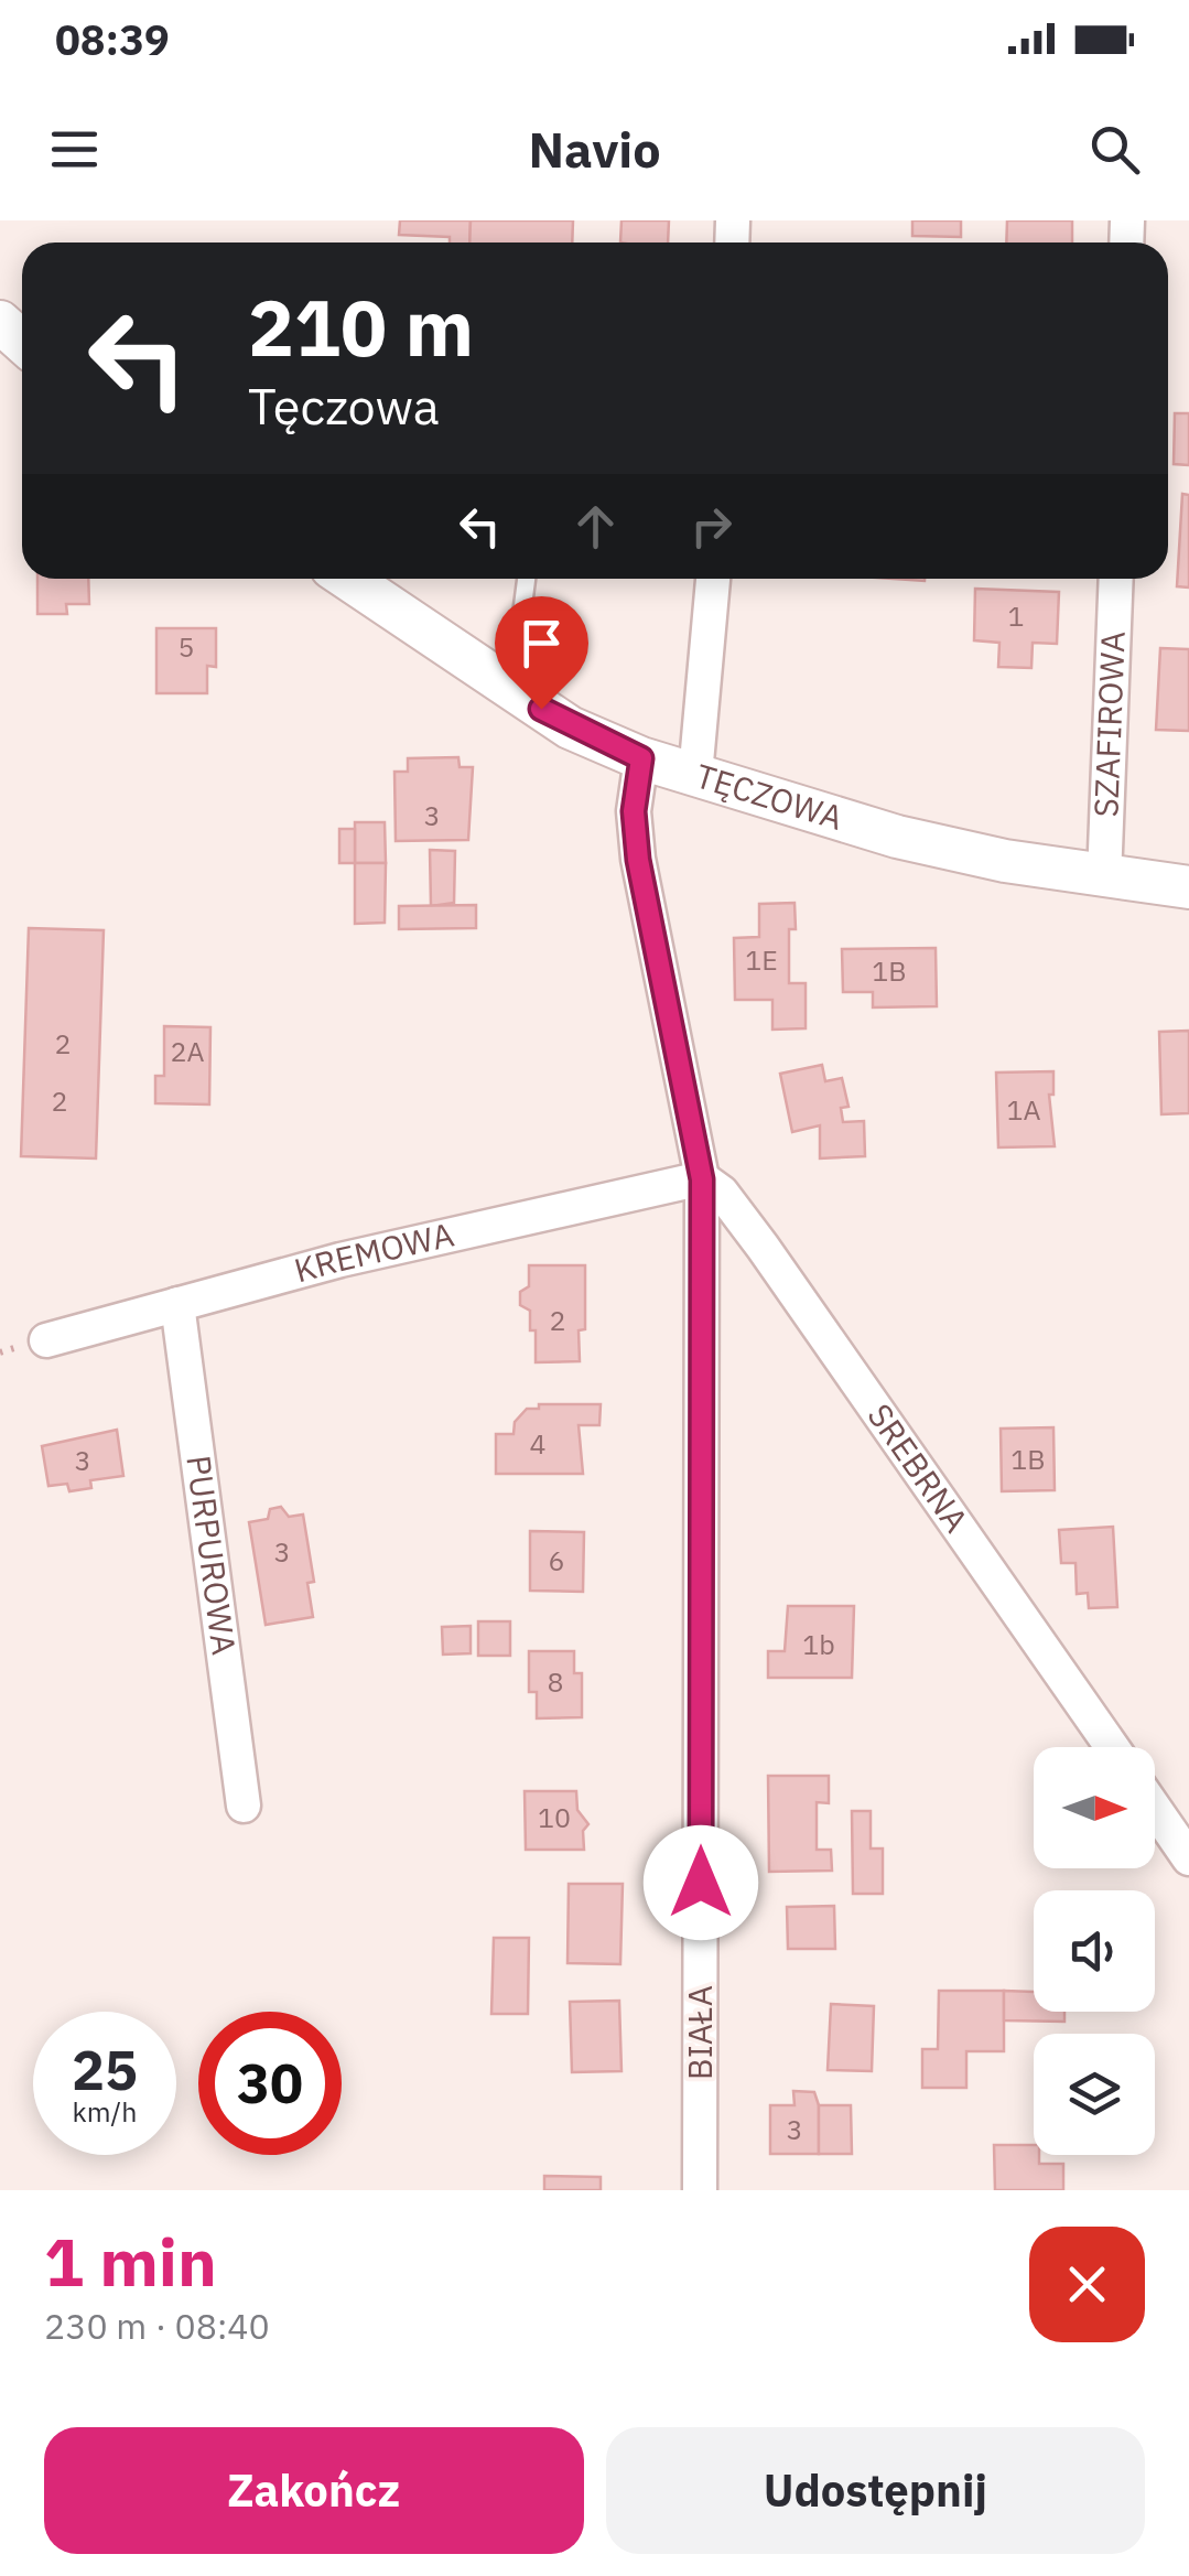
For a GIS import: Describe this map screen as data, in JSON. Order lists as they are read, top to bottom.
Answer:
{
  "streets": {
    "street": [
      "SZAFIROWA",
      "TĘCZOWA",
      "KREMOWA",
      "SREBRNA",
      "PURPUROWA",
      "BIAŁA"
    ]
  },
  "crossings": [
    ["SZAFIROWA", "TĘCZOWA"],
    ["TĘCZOWA", "BIAŁA"],
    ["KREMOWA", "SREBRNA"],
    ["KREMOWA", "PURPUROWA"],
    ["KREMOWA", "BIAŁA"],
    ["SREBRNA", "BIAŁA"]
  ],
  "house_numbers": [
    "1",
    "5",
    "3",
    "1E",
    "1B",
    "2",
    "2A",
    "2",
    "1A",
    "2",
    "4",
    "1B",
    "3",
    "3",
    "6",
    "1b",
    "8",
    "10",
    "3"
  ],
  "north": "right",
  "page": {
    "status": "08:39",
    "header": "Navio",
    "turn": ["210 m", "Tęczowa"],
    "speed": "25 km/h",
    "limit": "30",
    "heading": ["1 min", "230 m · 08:40"],
    "buttons": ["Zakończ", "Udostępnij"]
  }
}
